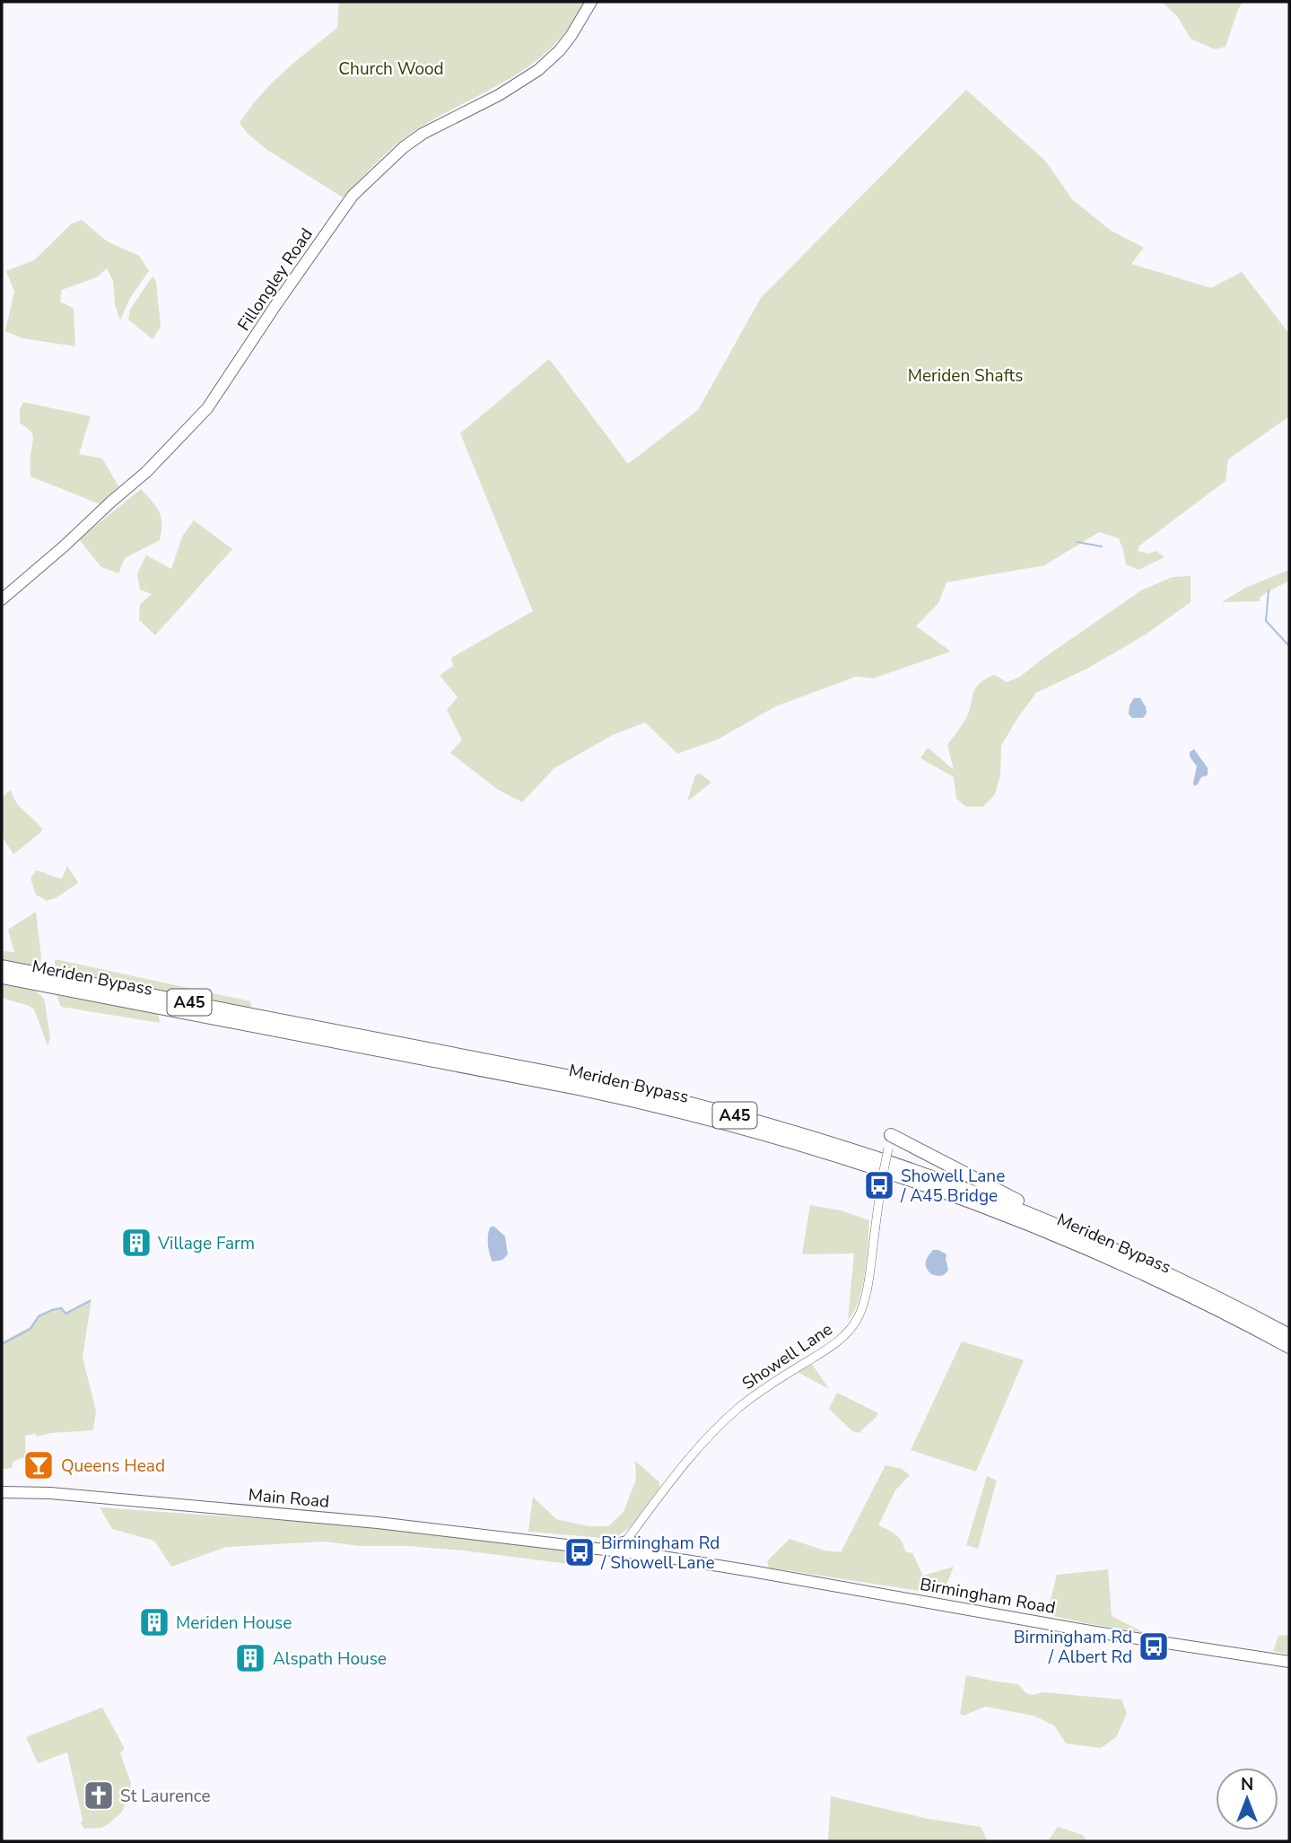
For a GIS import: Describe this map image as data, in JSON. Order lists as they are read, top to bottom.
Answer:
{
  "streets": {
    "highway": ["Meriden Bypass", "A45"],
    "main road": ["Fillongley Road", "Main Road", "Birmingham Road"],
    "street": ["Showell Lane"]
  },
  "crossings": [
    ["Showell Lane", "Main Road"],
    ["Showell Lane", "Birmingham Road"],
    ["Main Road", "Birmingham Road"]
  ],
  "parks": ["Church Wood", "Meriden Shafts"],
  "places": {
    "bus stop": ["Showell Lane / A45 Bridge", "Birmingham Rd / Showell Lane", "Birmingham Rd / Albert Rd"],
    "building": ["Village Farm", "Meriden House", "Alspath House"],
    "bar": ["Queens Head"],
    "church": ["St Laurence"]
  },
  "north": "top"
}
